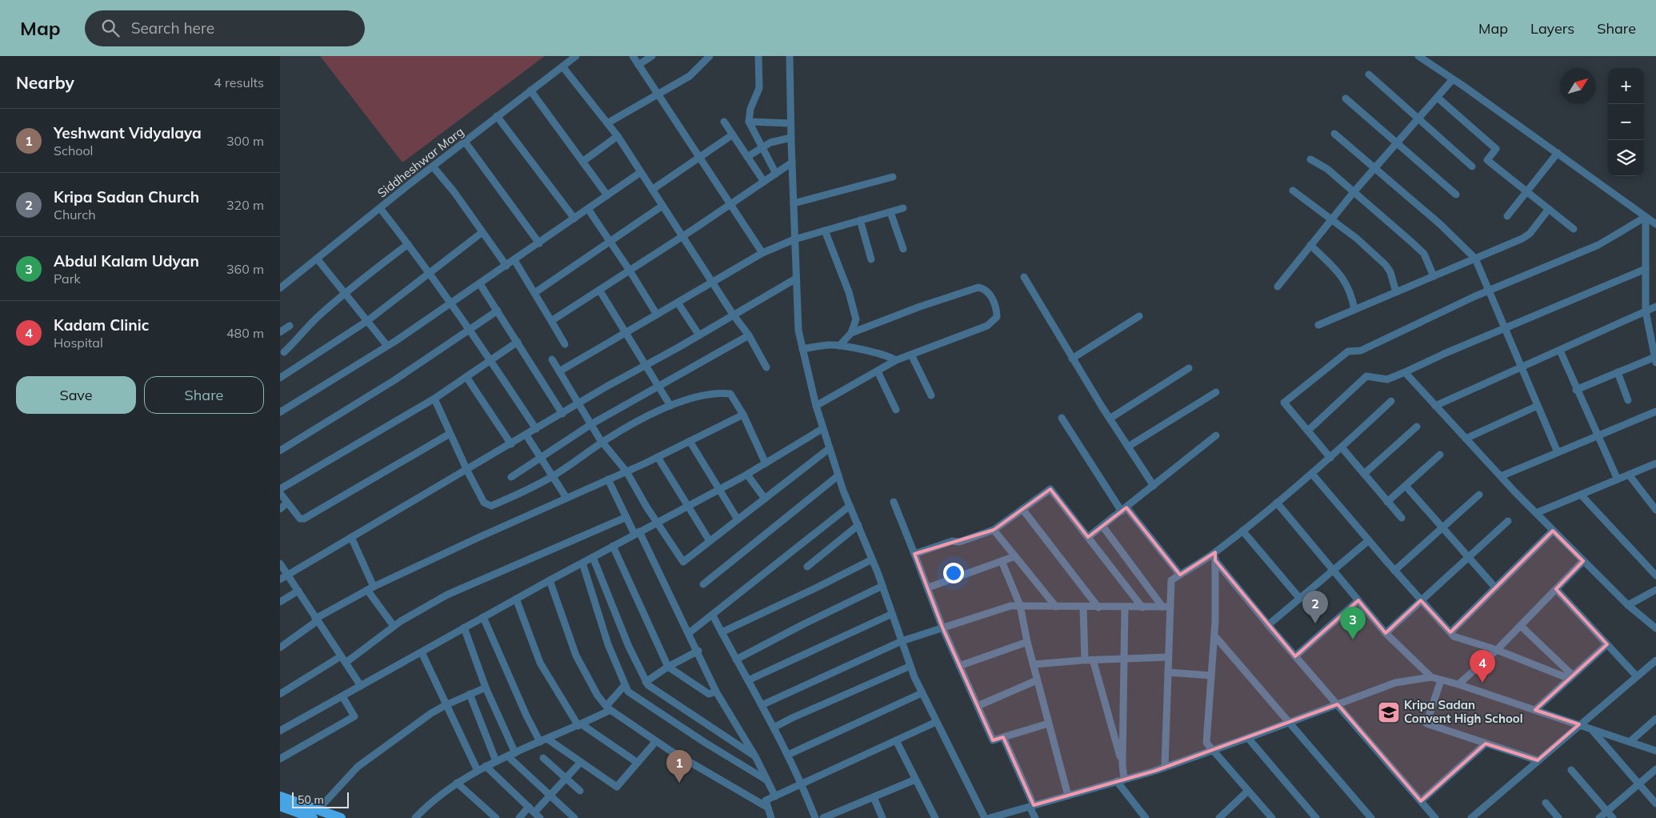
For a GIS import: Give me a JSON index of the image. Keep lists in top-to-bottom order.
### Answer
{
  "streets": {
    "street": ["Siddheshwar Marg"]
  },
  "places": {
    "school or university": ["Kripa Sadan Convent High School"]
  },
  "scale_bar": "50 m",
  "north": "top right",
  "page": {
    "header": "Map",
    "search": "Search here",
    "nav": ["Map", "Layers", "Share"],
    "heading": ["Nearby", "4 results"],
    "map_buttons": ["+", "−"],
    "list": [
      {
        "mark": "1",
        "name": "Yeshwant Vidyalaya",
        "note": "School",
        "value": "300 m"
      },
      {
        "mark": "2",
        "name": "Kripa Sadan Church",
        "note": "Church",
        "value": "320 m"
      },
      {
        "mark": "3",
        "name": "Abdul Kalam Udyan",
        "note": "Park",
        "value": "360 m"
      },
      {
        "mark": "4",
        "name": "Kadam Clinic",
        "note": "Hospital",
        "value": "480 m"
      }
    ],
    "buttons": ["Save", "Share"],
    "pins": [
      "2",
      "3",
      "4",
      "1"
    ],
    "scale": "50 m"
  }
}
